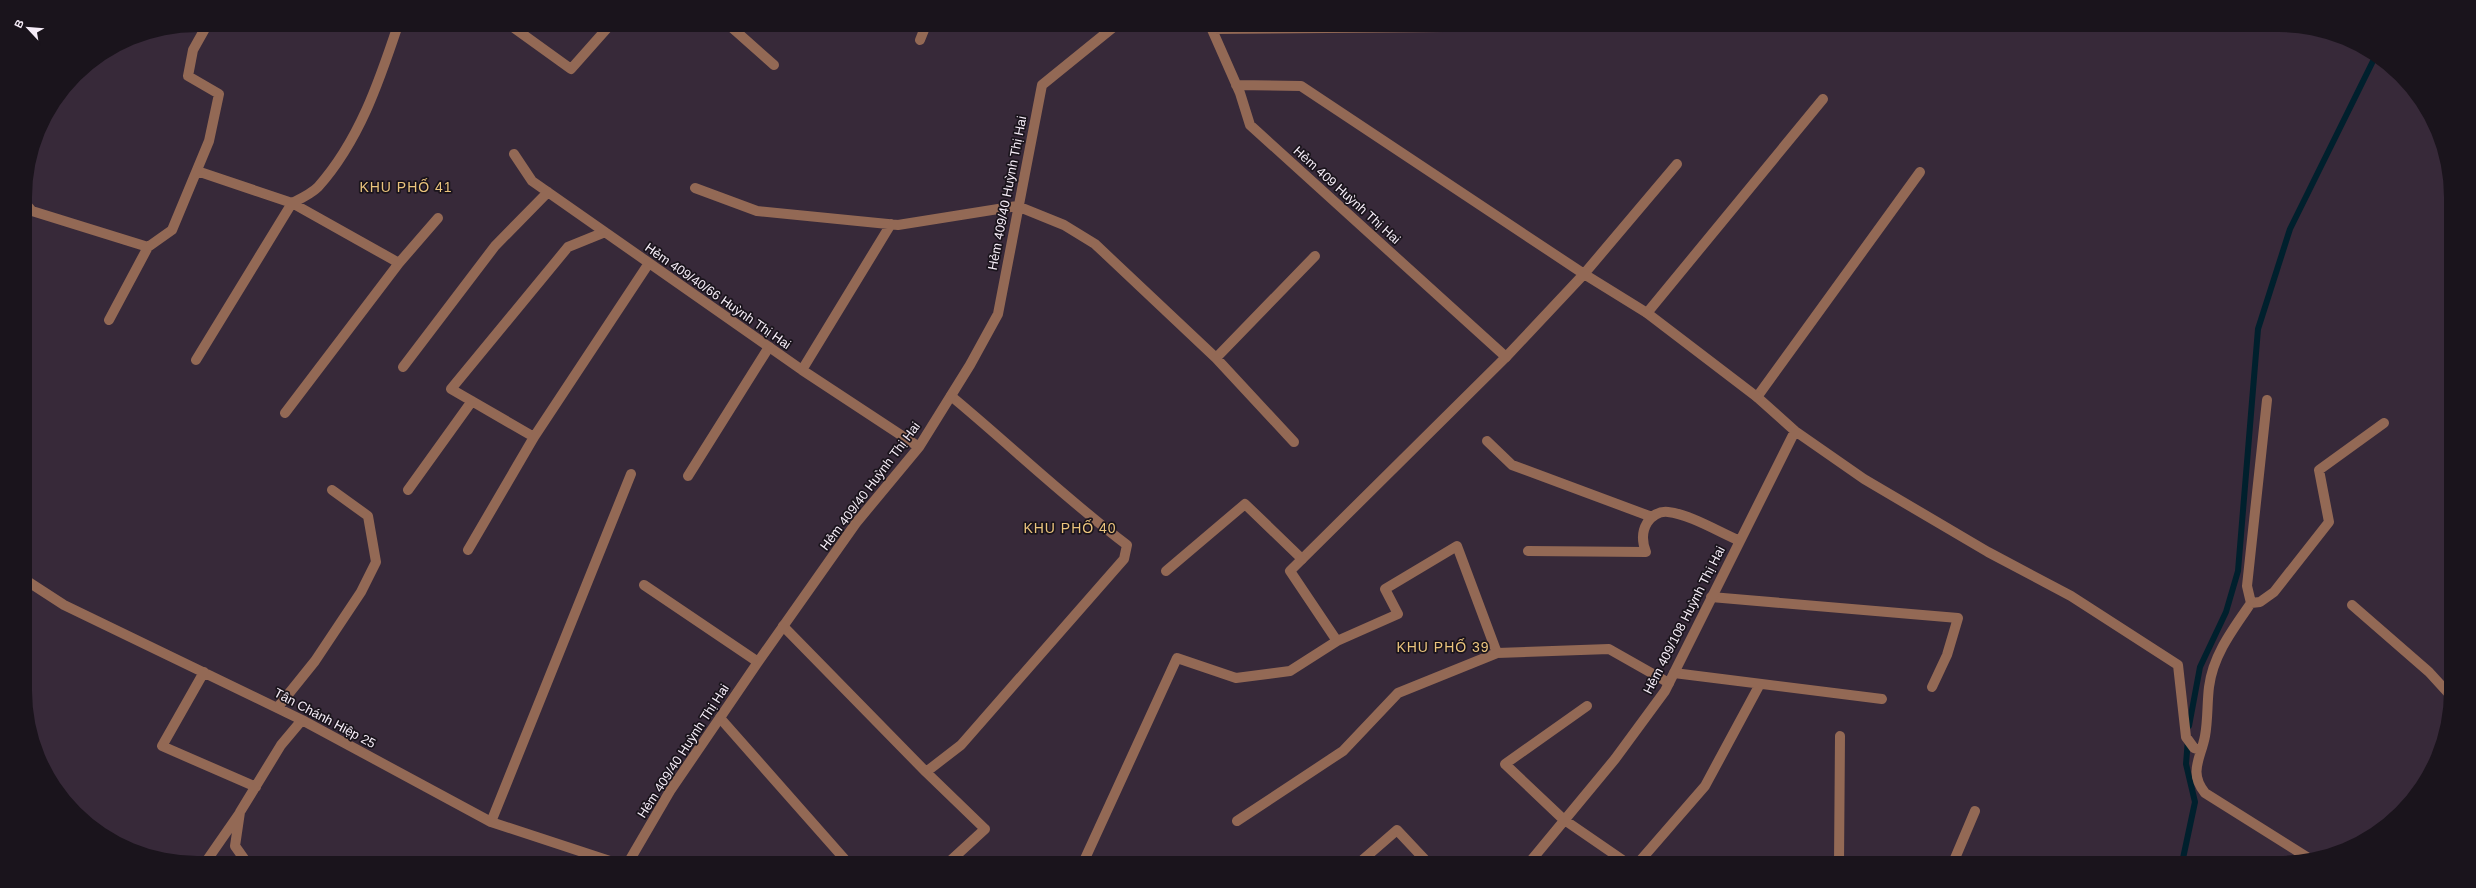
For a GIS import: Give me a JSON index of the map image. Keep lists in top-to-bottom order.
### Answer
{
  "streets": {
    "street": [
      "Hẻm 409/40 Huỳnh Thị Hai",
      "Hẻm 409 Huỳnh Thị Hai",
      "Hẻm 409/40/66 Huỳnh Thị Hai",
      "Hẻm 409/108 Huỳnh Thị Hai",
      "Tân Chánh Hiệp 25"
    ]
  },
  "crossings": [
    ["Hẻm 409/40 Huỳnh Thị Hai", "Hẻm 409/40/66 Huỳnh Thị Hai"]
  ],
  "districts": ["KHU PHỐ 41", "KHU PHỐ 40", "KHU PHỐ 39"],
  "north": "top left"
}
